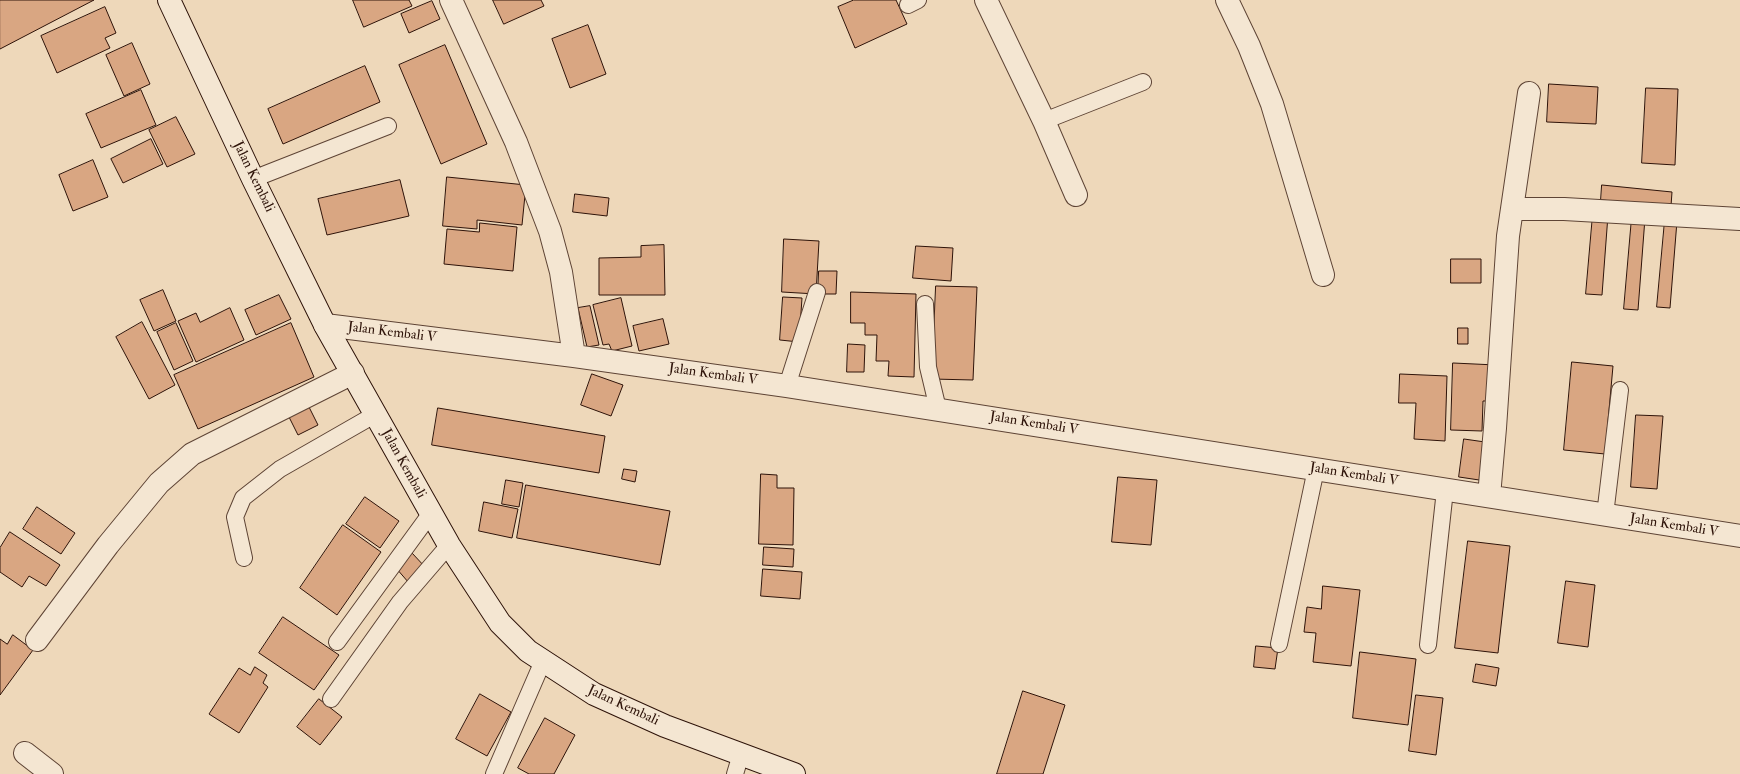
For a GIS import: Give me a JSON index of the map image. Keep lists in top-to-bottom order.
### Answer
{
  "streets": {
    "street": ["Jalan Kembali", "Jalan Kembali V"]
  },
  "crossings": [
    ["Jalan Kembali", "Jalan Kembali V"]
  ]
}
